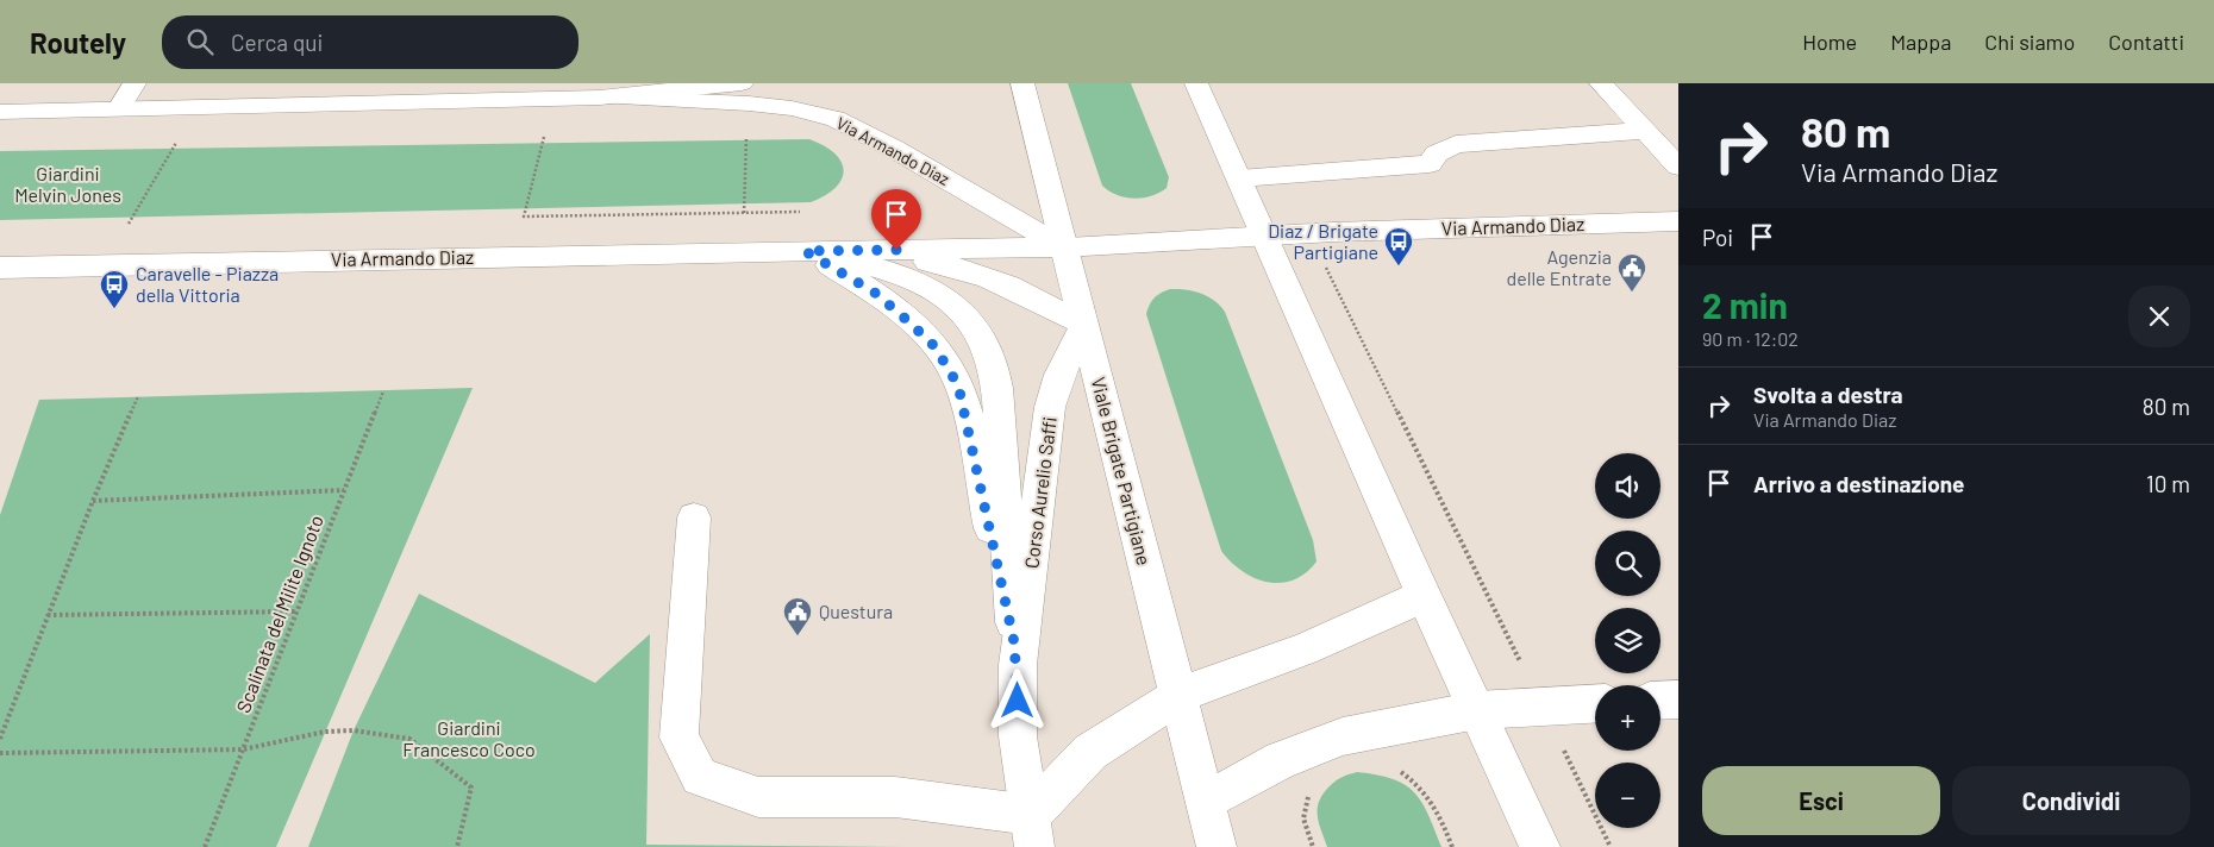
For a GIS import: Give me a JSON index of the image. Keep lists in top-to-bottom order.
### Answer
{
  "streets": {
    "street": ["Via Armando Diaz", "Viale Brigate Partigiane", "Corso Aurelio Saffi"],
    "path": ["Scalinata del Milite Ignoto"]
  },
  "crossings": [
    ["Via Armando Diaz", "Viale Brigate Partigiane"],
    ["Via Armando Diaz", "Corso Aurelio Saffi"],
    ["Viale Brigate Partigiane", "Corso Aurelio Saffi"]
  ],
  "parks": ["Giardini Melvin Jones", "Giardini Francesco Coco"],
  "places": {
    "bus stop": ["Diaz / Brigate Partigiane", "Caravelle - Piazza della Vittoria"],
    "public building": ["Agenzia delle Entrate", "Questura"]
  },
  "page": {
    "header": "Routely",
    "search": "Cerca qui",
    "nav": [
      "Home",
      "Mappa",
      "Chi siamo",
      "Contatti"
    ],
    "turn": ["80 m", "Via Armando Diaz"],
    "then": "Poi",
    "heading": ["2 min", "90 m · 12:02"],
    "list": [
      {
        "name": "Svolta a destra",
        "note": "Via Armando Diaz",
        "value": "80 m"
      },
      {
        "name": "Arrivo a destinazione",
        "value": "10 m"
      }
    ],
    "map_buttons": ["+", "−"],
    "buttons": ["Esci", "Condividi"]
  }
}
